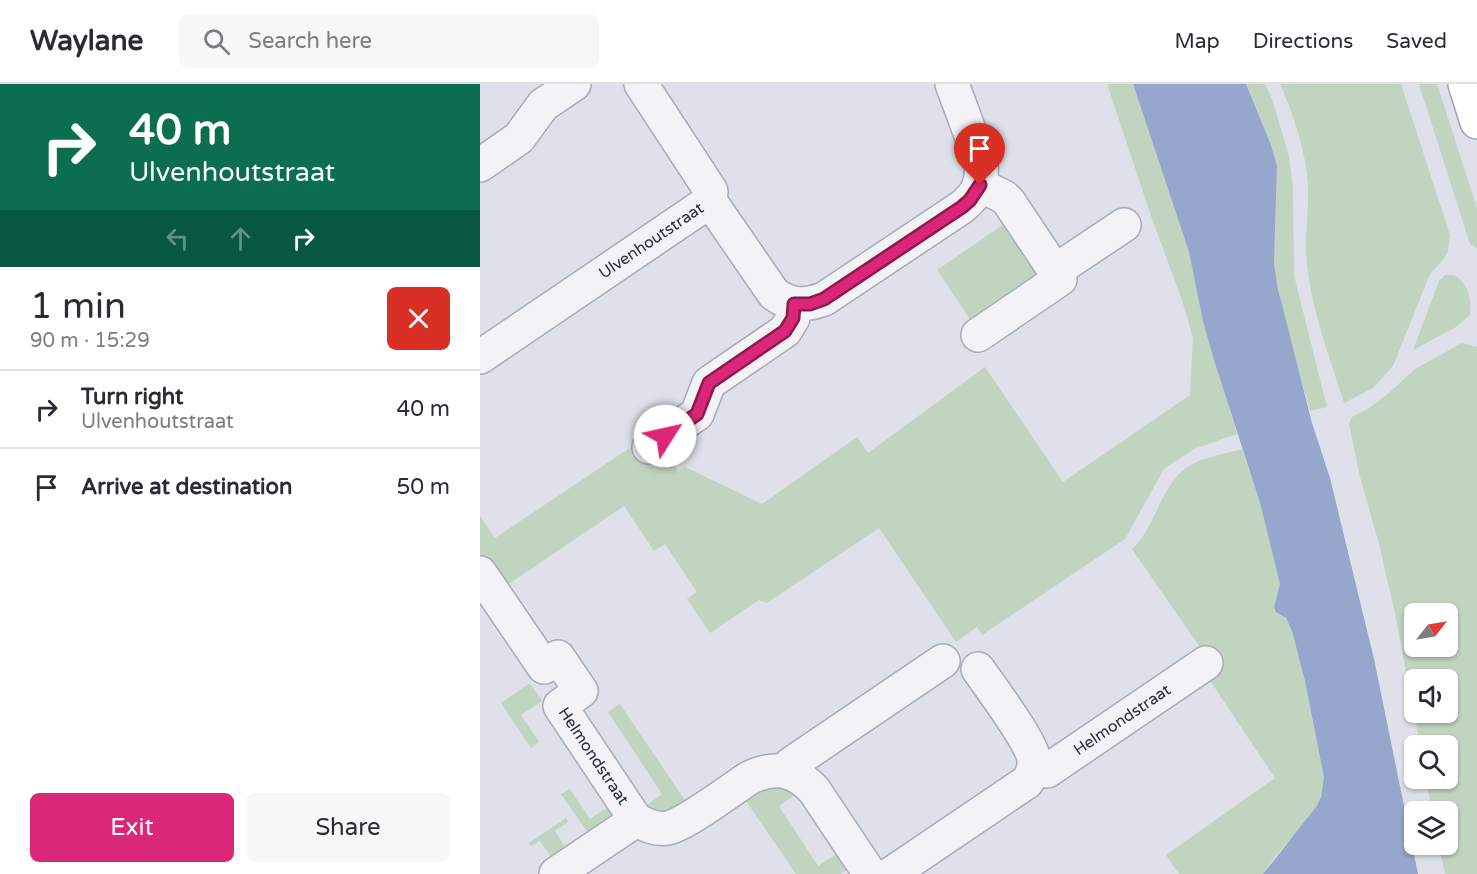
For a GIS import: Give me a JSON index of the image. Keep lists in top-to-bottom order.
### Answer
{
  "streets": {
    "street": ["Ulvenhoutstraat", "Helmondstraat"]
  },
  "north": "top right",
  "page": {
    "header": "Waylane",
    "search": "Search here",
    "nav": ["Map", "Directions", "Saved"],
    "turn": ["40 m", "Ulvenhoutstraat"],
    "heading": ["1 min", "90 m · 15:29"],
    "list": [
      {
        "name": "Turn right",
        "note": "Ulvenhoutstraat",
        "value": "40 m"
      },
      {
        "name": "Arrive at destination",
        "value": "50 m"
      }
    ],
    "buttons": ["Exit", "Share"]
  }
}
